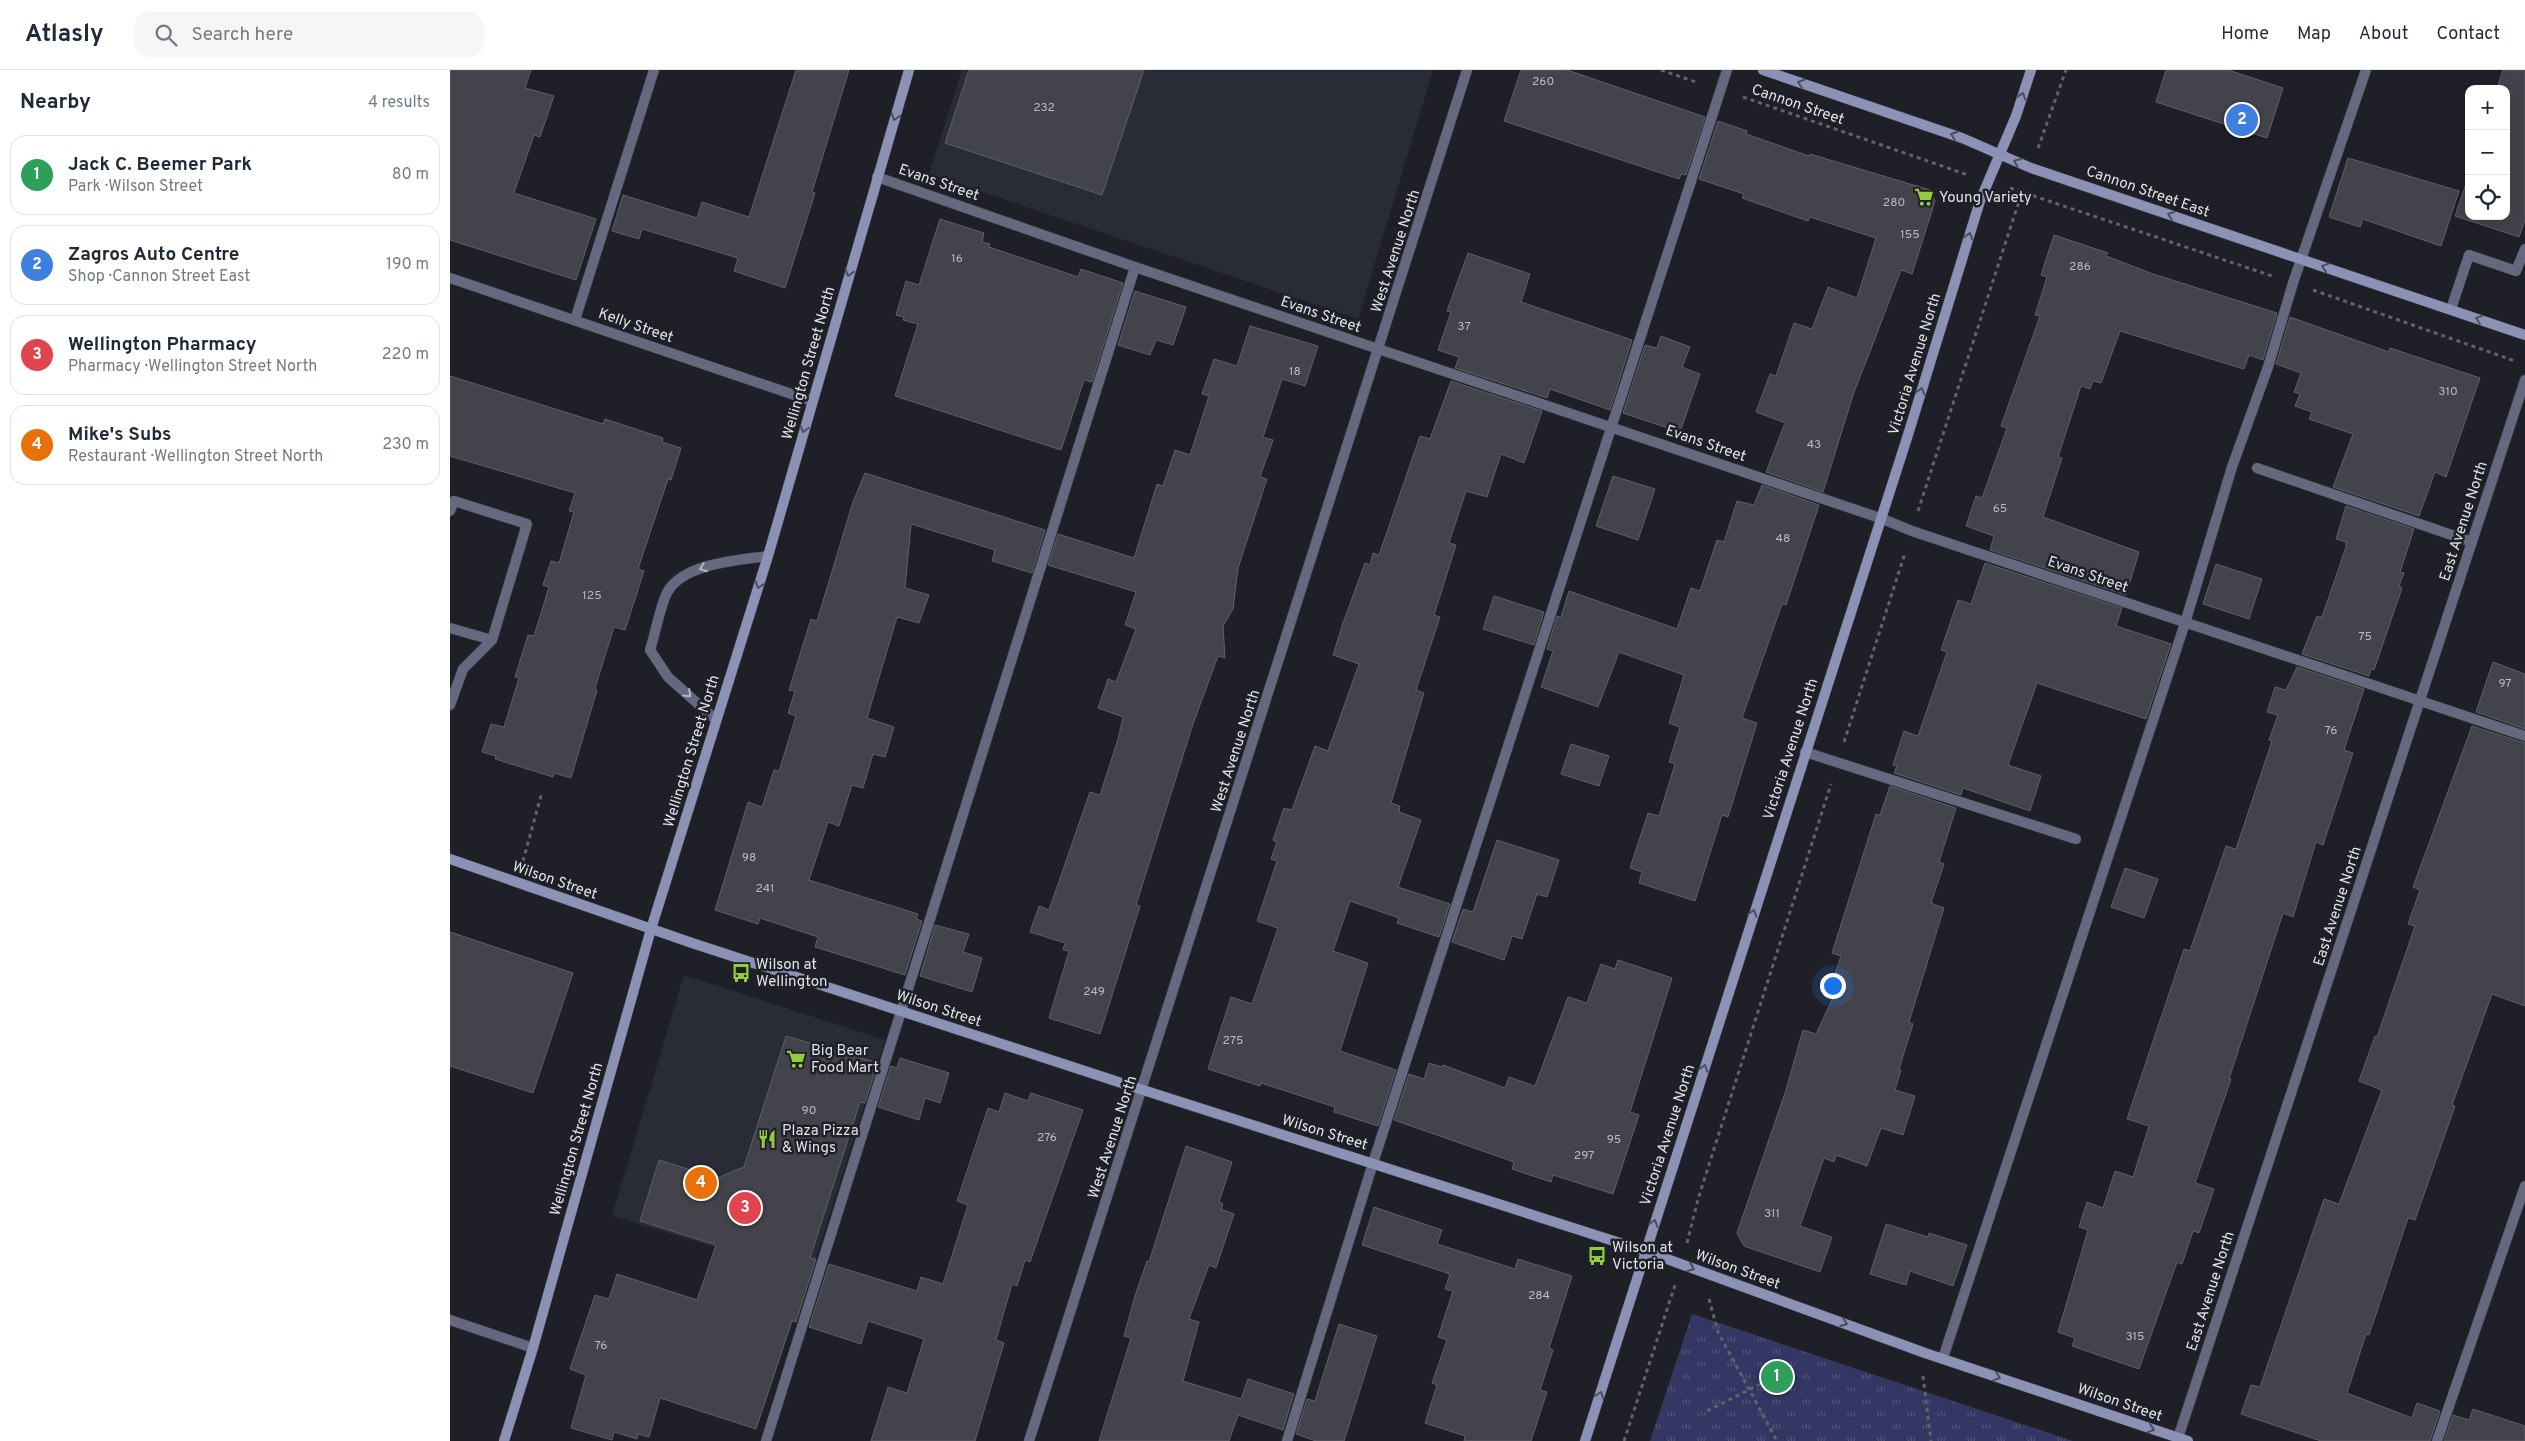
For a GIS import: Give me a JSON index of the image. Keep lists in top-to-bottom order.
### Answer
{
  "streets": {
    "main road": [
      "Cannon Street East",
      "Wellington Street North",
      "Victoria Avenue North",
      "Wilson Street"
    ],
    "street": [
      "Evans Street",
      "West Avenue North",
      "Kelly Street",
      "East Avenue North"
    ],
    "path": ["Cannon Street"]
  },
  "crossings": [
    ["Evans Street", "West Avenue North"],
    ["Evans Street", "Wellington Street North"],
    ["Evans Street", "Victoria Avenue North"],
    ["Evans Street", "East Avenue North"],
    ["Cannon Street East", "Victoria Avenue North"],
    ["West Avenue North", "Wilson Street"],
    ["Kelly Street", "Wellington Street North"],
    ["Wellington Street North", "Wilson Street"],
    ["Victoria Avenue North", "Wilson Street"],
    ["East Avenue North", "Wilson Street"]
  ],
  "one_way": ["Cannon Street East", "Wellington Street North", "Victoria Avenue North"],
  "places": {
    "supermarket": ["Young Variety", "Big Bear Food Mart"],
    "bus stop": ["Wilson at Wellington", "Wilson at Victoria"],
    "restaurant": ["Plaza Pizza & Wings"]
  },
  "house_numbers": [
    "260",
    "232",
    "280",
    "155",
    "16",
    "286",
    "37",
    "18",
    "310",
    "43",
    "65",
    "48",
    "125",
    "75",
    "97",
    "76",
    "98",
    "241",
    "249",
    "275",
    "90",
    "276",
    "95",
    "297",
    "311",
    "284",
    "315",
    "76"
  ],
  "page": {
    "header": "Atlasly",
    "search": "Search here",
    "nav": [
      "Home",
      "Map",
      "About",
      "Contact"
    ],
    "heading": ["Nearby", "4 results"],
    "map_buttons": ["+", "−"],
    "pins": [
      "2",
      "4",
      "3",
      "1"
    ],
    "list": [
      {
        "mark": "1",
        "name": "Jack C. Beemer Park",
        "note": "Park · Wilson Street",
        "value": "80 m"
      },
      {
        "mark": "2",
        "name": "Zagros Auto Centre",
        "note": "Shop · Cannon Street East",
        "value": "190 m"
      },
      {
        "mark": "3",
        "name": "Wellington Pharmacy",
        "note": "Pharmacy · Wellington Street North",
        "value": "220 m"
      },
      {
        "mark": "4",
        "name": "Mike's Subs",
        "note": "Restaurant · Wellington Street North",
        "value": "230 m"
      }
    ]
  }
}
